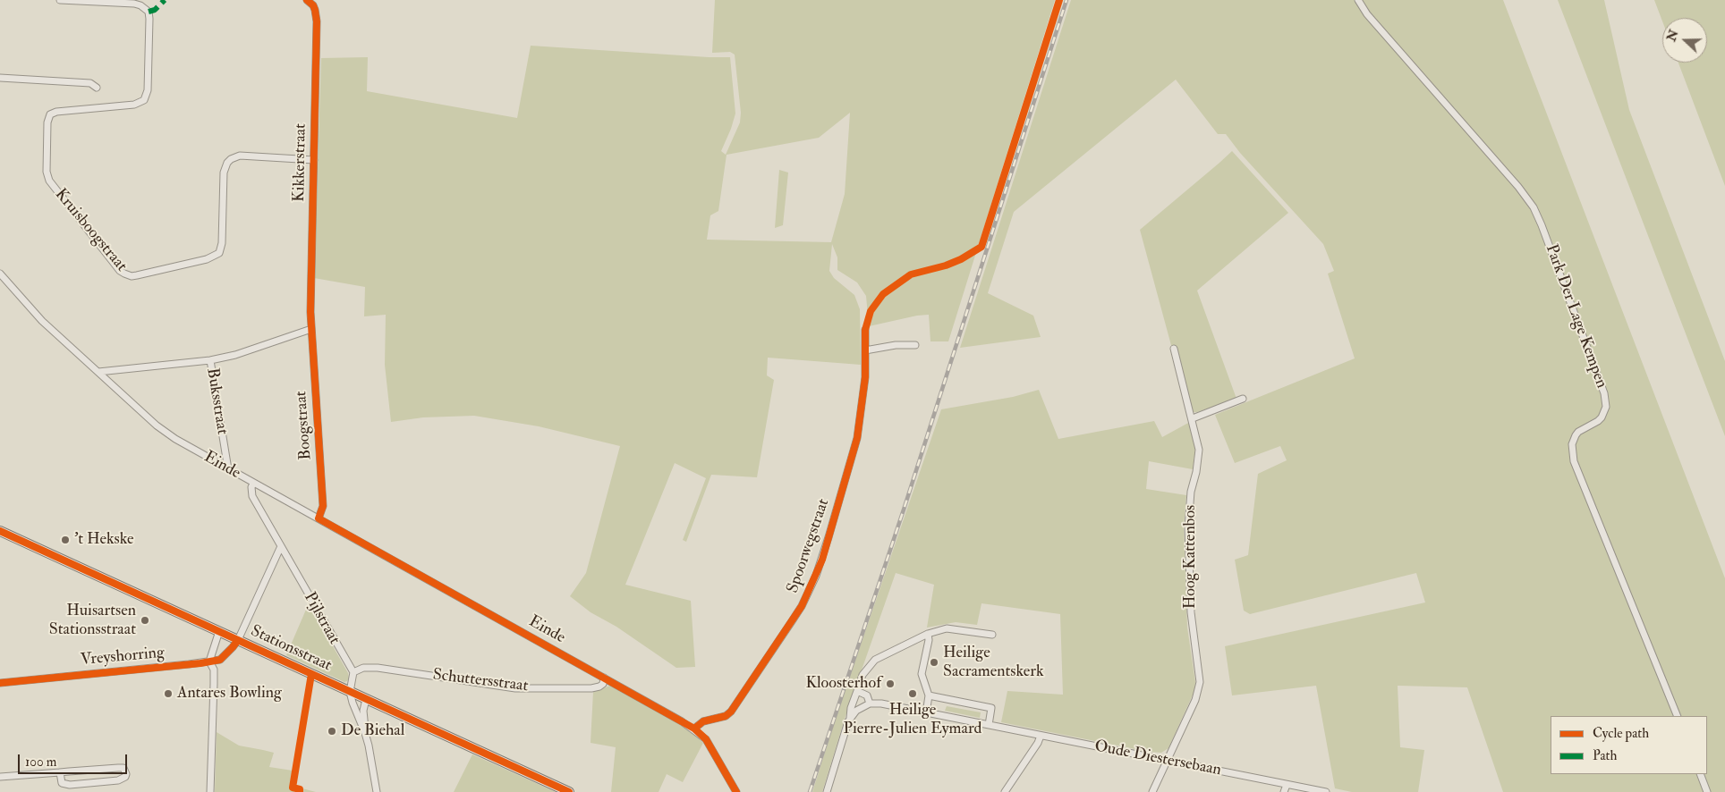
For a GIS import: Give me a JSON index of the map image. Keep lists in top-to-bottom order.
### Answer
{
  "streets": {
    "main road": ["Stationsstraat"],
    "street": [
      "Kikkerstraat",
      "Kruisboogstraat",
      "Park Der Lage Kempen",
      "Buksstraat",
      "Boogstraat",
      "Einde",
      "Spoorwegstraat",
      "Hoog Kattenbos",
      "Pijlstraat",
      "Vreyshorring",
      "Schuttersstraat",
      "Oude Diestersebaan"
    ]
  },
  "crossings": [
    ["Kikkerstraat", "Kruisboogstraat"],
    ["Kikkerstraat", "Boogstraat"],
    ["Buksstraat", "Einde"],
    ["Boogstraat", "Einde"],
    ["Einde", "Spoorwegstraat"],
    ["Einde", "Pijlstraat"],
    ["Einde", "Schuttersstraat"],
    ["Hoog Kattenbos", "Oude Diestersebaan"],
    ["Pijlstraat", "Schuttersstraat"],
    ["Stationsstraat", "Vreyshorring"]
  ],
  "places": [
    "'t Hekske",
    "Huisartsen Stationsstraat",
    "Heilige Sacramentskerk",
    "Kloosterhof",
    "Antares Bowling",
    "Heilige Pierre-Julien Eymard",
    "De Biehal"
  ],
  "legend": ["Cycle path", "Path"],
  "scale_bar": "100 m",
  "north": "left"
}
